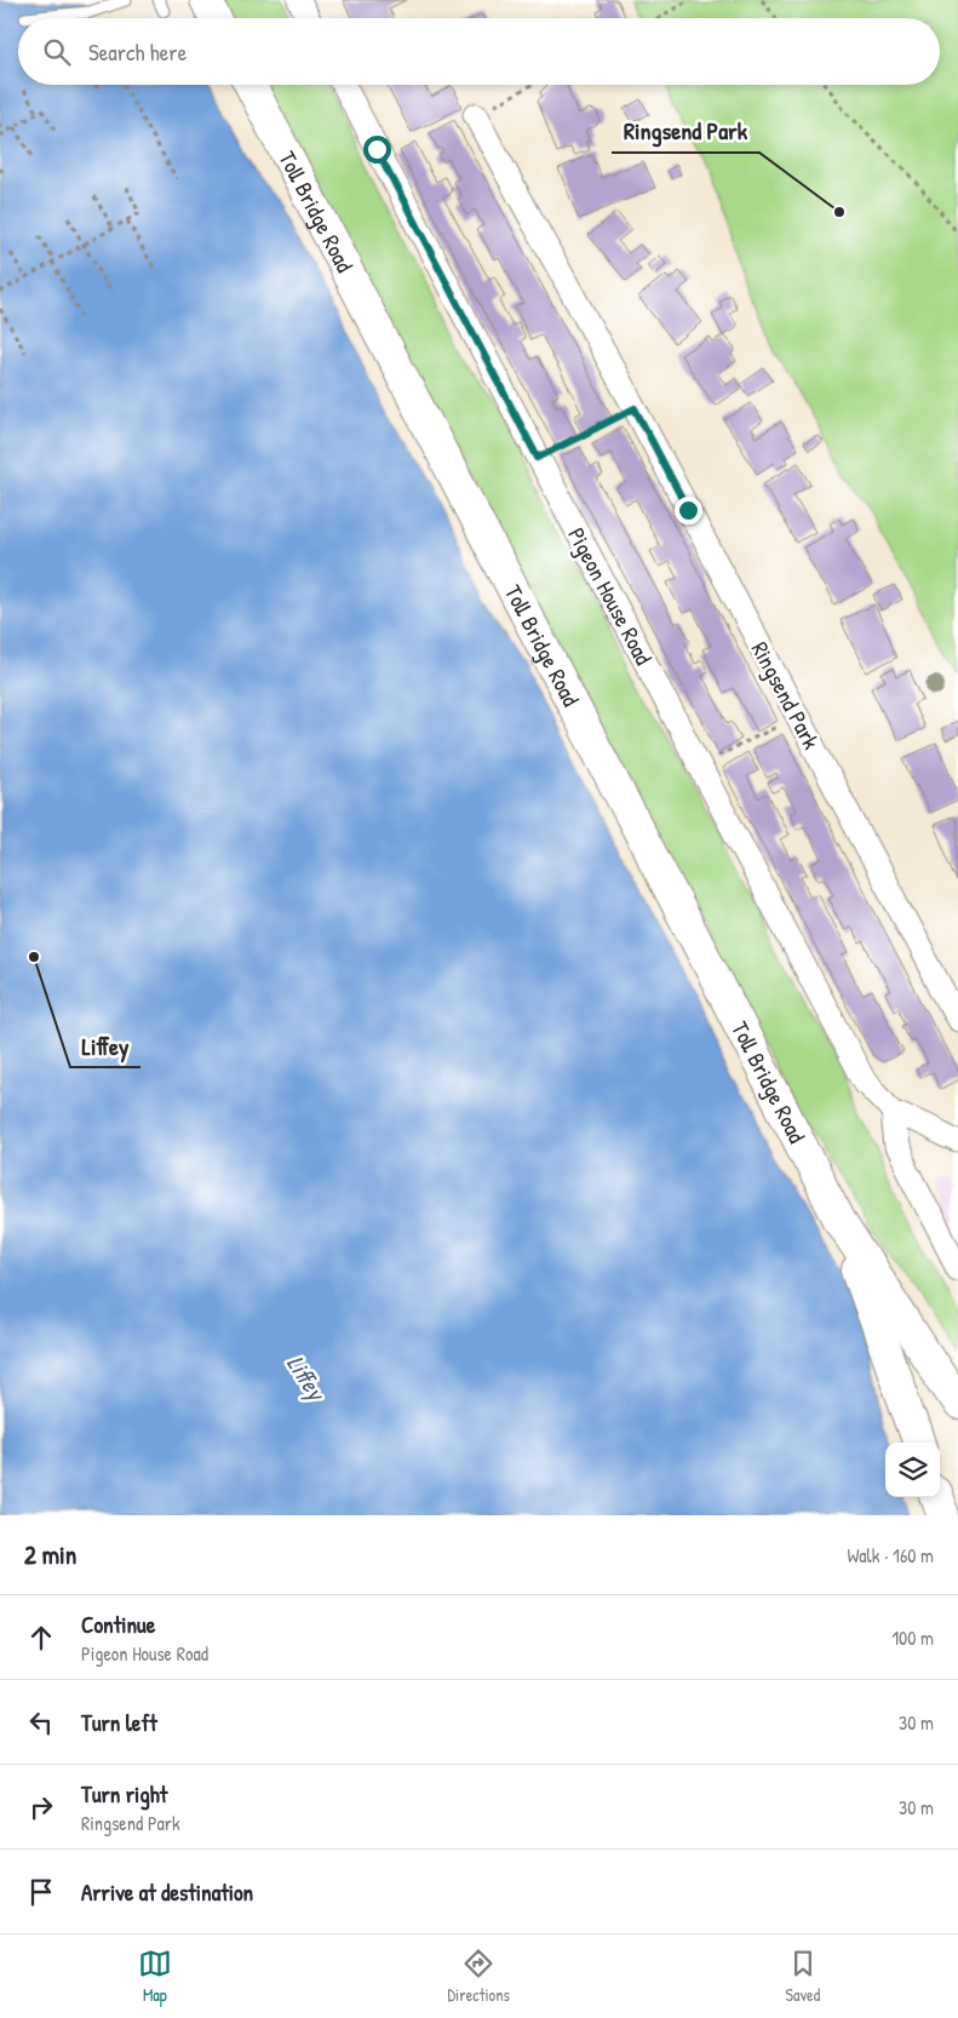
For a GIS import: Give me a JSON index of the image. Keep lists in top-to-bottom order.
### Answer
{
  "streets": {
    "main road": ["Toll Bridge Road"],
    "street": ["Pigeon House Road", "Ringsend Park"]
  },
  "water": ["Liffey"],
  "places": ["Ringsend Park", "Liffey"],
  "page": {
    "search": "Search here",
    "heading": ["2 min", "Walk · 160 m"],
    "list": [
      ["Continue", "Pigeon House Road", "100 m"],
      ["Turn left", "30 m"],
      ["Turn right", "Ringsend Park", "30 m"],
      "Arrive at destination"
    ],
    "nav": ["Map", "Directions", "Saved"]
  }
}
